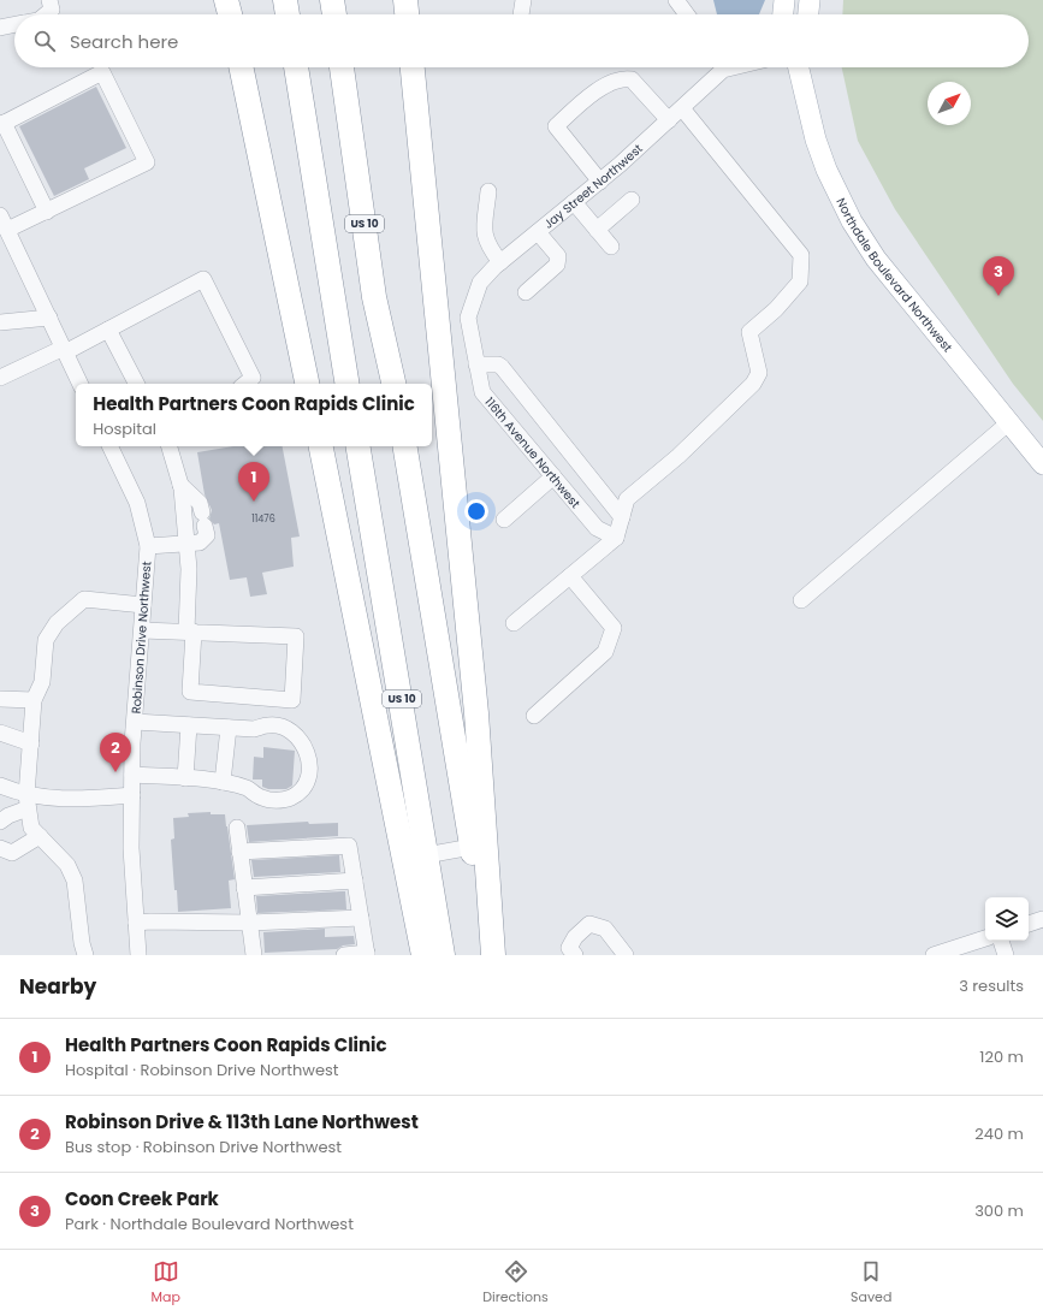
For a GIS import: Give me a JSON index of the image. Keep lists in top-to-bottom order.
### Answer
{
  "streets": {
    "highway": ["US 10"],
    "main road": ["Northdale Boulevard Northwest"],
    "street": ["Jay Street Northwest", "116th Avenue Northwest", "Robinson Drive Northwest"]
  },
  "crossings": [
    ["Jay Street Northwest", "116th Avenue Northwest"]
  ],
  "house_numbers": ["11476"],
  "north": "top right",
  "page": {
    "search": "Search here",
    "pins": ["3", "1", "2"],
    "popup": ["Health Partners Coon Rapids Clinic", "Hospital"],
    "heading": ["Nearby", "3 results"],
    "list": [
      {
        "mark": "1",
        "name": "Health Partners Coon Rapids Clinic",
        "note": "Hospital · Robinson Drive Northwest",
        "value": "120 m"
      },
      {
        "mark": "2",
        "name": "Robinson Drive & 113th Lane Northwest",
        "note": "Bus stop · Robinson Drive Northwest",
        "value": "240 m"
      },
      {
        "mark": "3",
        "name": "Coon Creek Park",
        "note": "Park · Northdale Boulevard Northwest",
        "value": "300 m"
      }
    ],
    "nav": ["Map", "Directions", "Saved"]
  }
}
